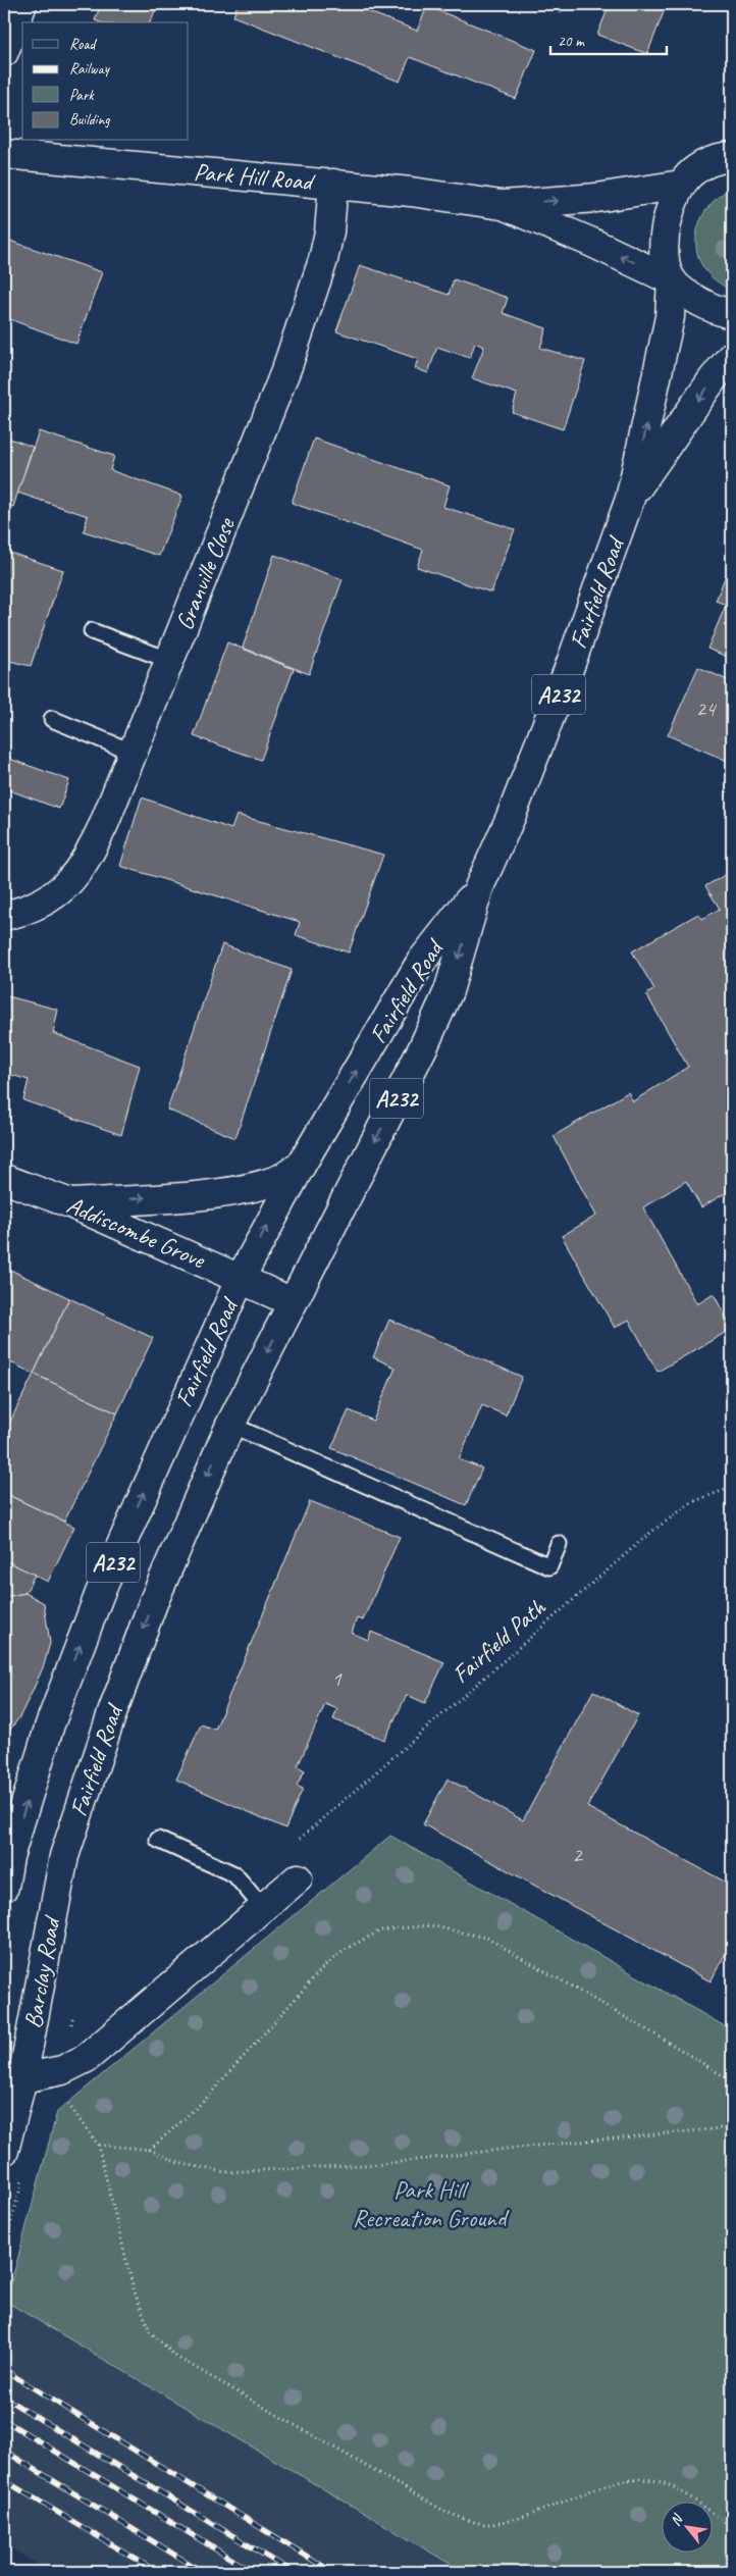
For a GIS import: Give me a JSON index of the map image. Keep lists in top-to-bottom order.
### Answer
{
  "streets": {
    "main road": [
      "Park Hill Road",
      "Granville Close",
      "Fairfield Road",
      "A232",
      "Addiscombe Grove",
      "Barclay Road"
    ],
    "path": ["Fairfield Path"]
  },
  "crossings": [
    ["Park Hill Road", "Granville Close"],
    ["Park Hill Road", "Fairfield Road"],
    ["Fairfield Road", "A232"],
    ["Fairfield Road", "Addiscombe Grove"],
    ["Fairfield Road", "Barclay Road"]
  ],
  "parks": ["Park Hill Recreation Ground"],
  "house_numbers": ["24", "1", "2"],
  "legend": [
    "Road",
    "Railway",
    "Park",
    "Building"
  ],
  "scale_bar": "20 m",
  "north": "top left"
}
